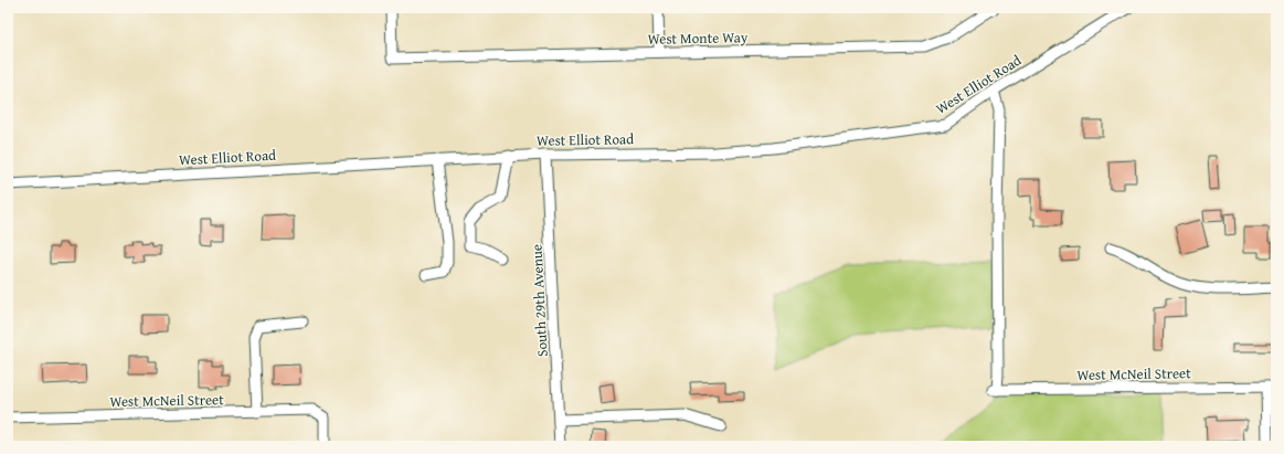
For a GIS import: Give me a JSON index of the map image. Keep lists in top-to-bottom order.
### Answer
{
  "streets": {
    "street": [
      "West Monte Way",
      "West Elliot Road",
      "South 29th Avenue",
      "West McNeil Street"
    ]
  },
  "crossings": [
    ["West Elliot Road", "South 29th Avenue"],
    ["West Elliot Road", "West McNeil Street"]
  ]
}
